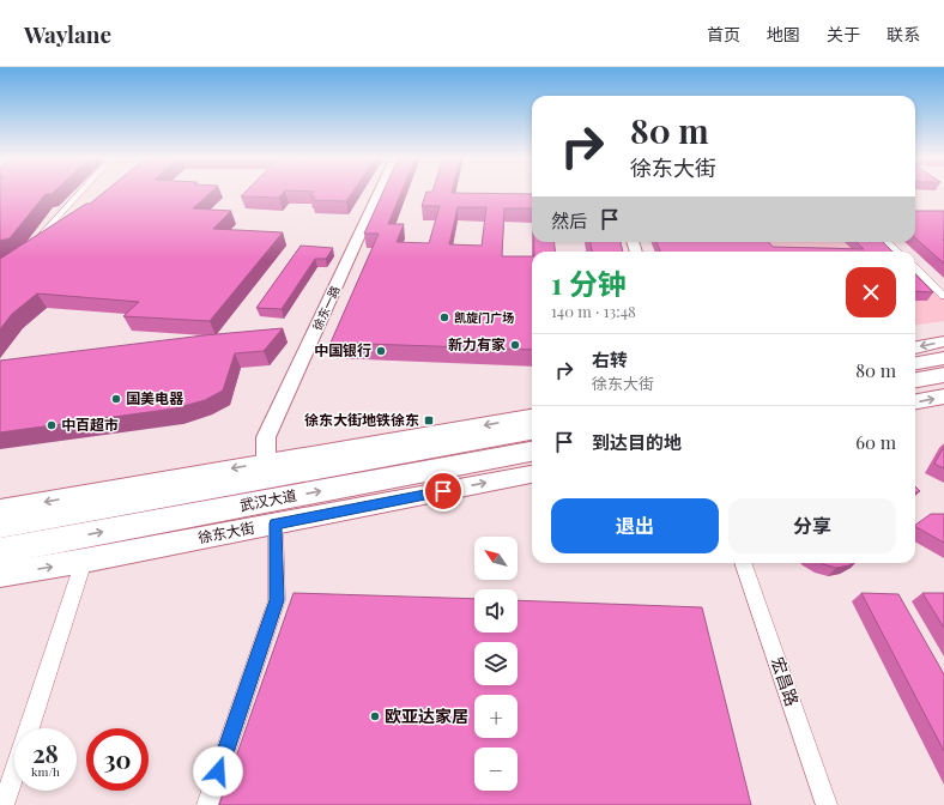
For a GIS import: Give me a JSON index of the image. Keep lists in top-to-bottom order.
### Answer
{
  "streets": {
    "highway": ["武汉大道"],
    "main road": ["徐东大街"],
    "street": ["徐东一路", "宏昌路"]
  },
  "places": {
    "other": [
      "凯旋门广场",
      "新力有家",
      "中国银行",
      "国美电器",
      "中百超市",
      "欧亚达家居"
    ],
    "transit": ["徐东大街地铁徐东"]
  },
  "north": "top left",
  "page": {
    "header": "Waylane",
    "nav": [
      "首页",
      "地图",
      "关于",
      "联系"
    ],
    "turn": ["80 m", "徐东大街"],
    "then": "然后",
    "heading": ["1 分钟", "140 m · 13:48"],
    "list": [
      {
        "name": "右转",
        "note": "徐东大街",
        "value": "80 m"
      },
      {
        "name": "到达目的地",
        "value": "60 m"
      }
    ],
    "buttons": ["退出", "分享"],
    "map_buttons": ["+", "−"],
    "speed": "28 km/h",
    "limit": "30"
  }
}
